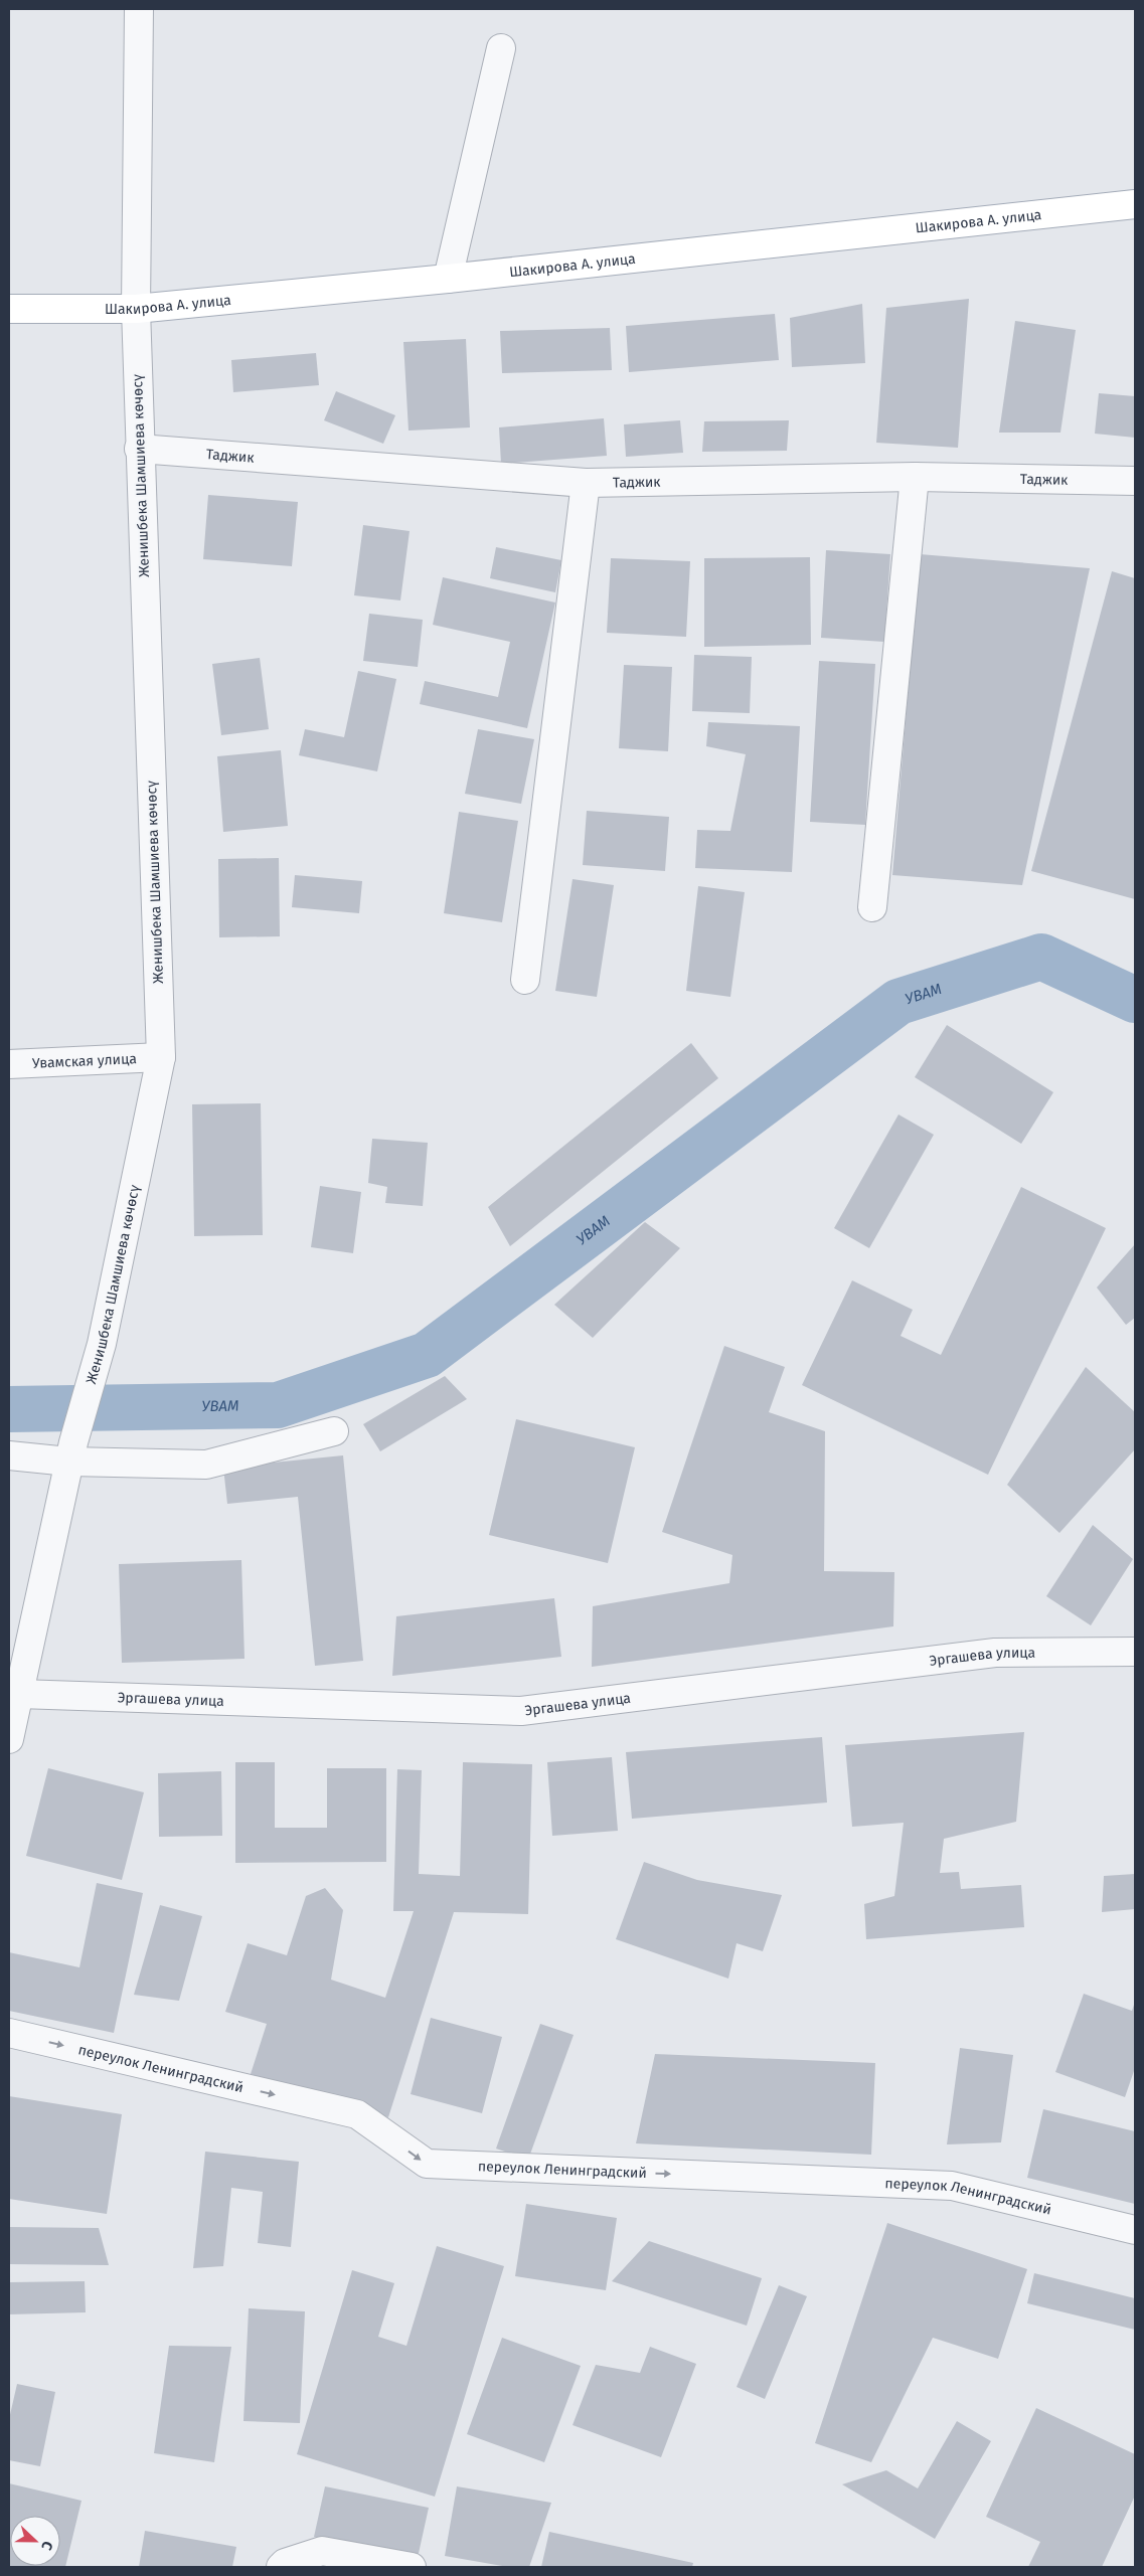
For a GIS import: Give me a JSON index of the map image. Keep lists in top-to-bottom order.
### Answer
{
  "streets": {
    "main road": ["Шакирова А. улица"],
    "street": [
      "Таджик",
      "Женишбека Шамшиева көчөсү",
      "Увамская улица",
      "Эргашева улица",
      "переулок Ленинградский"
    ]
  },
  "crossings": [
    ["Шакирова А. улица", "Женишбека Шамшиева көчөсү"],
    ["Таджик", "Женишбека Шамшиева көчөсү"],
    ["Женишбека Шамшиева көчөсү", "Увамская улица"],
    ["Женишбека Шамшиева көчөсү", "Эргашева улица"]
  ],
  "one_way": ["переулок Ленинградский"],
  "water": ["УВАМ"],
  "north": "right"
}
